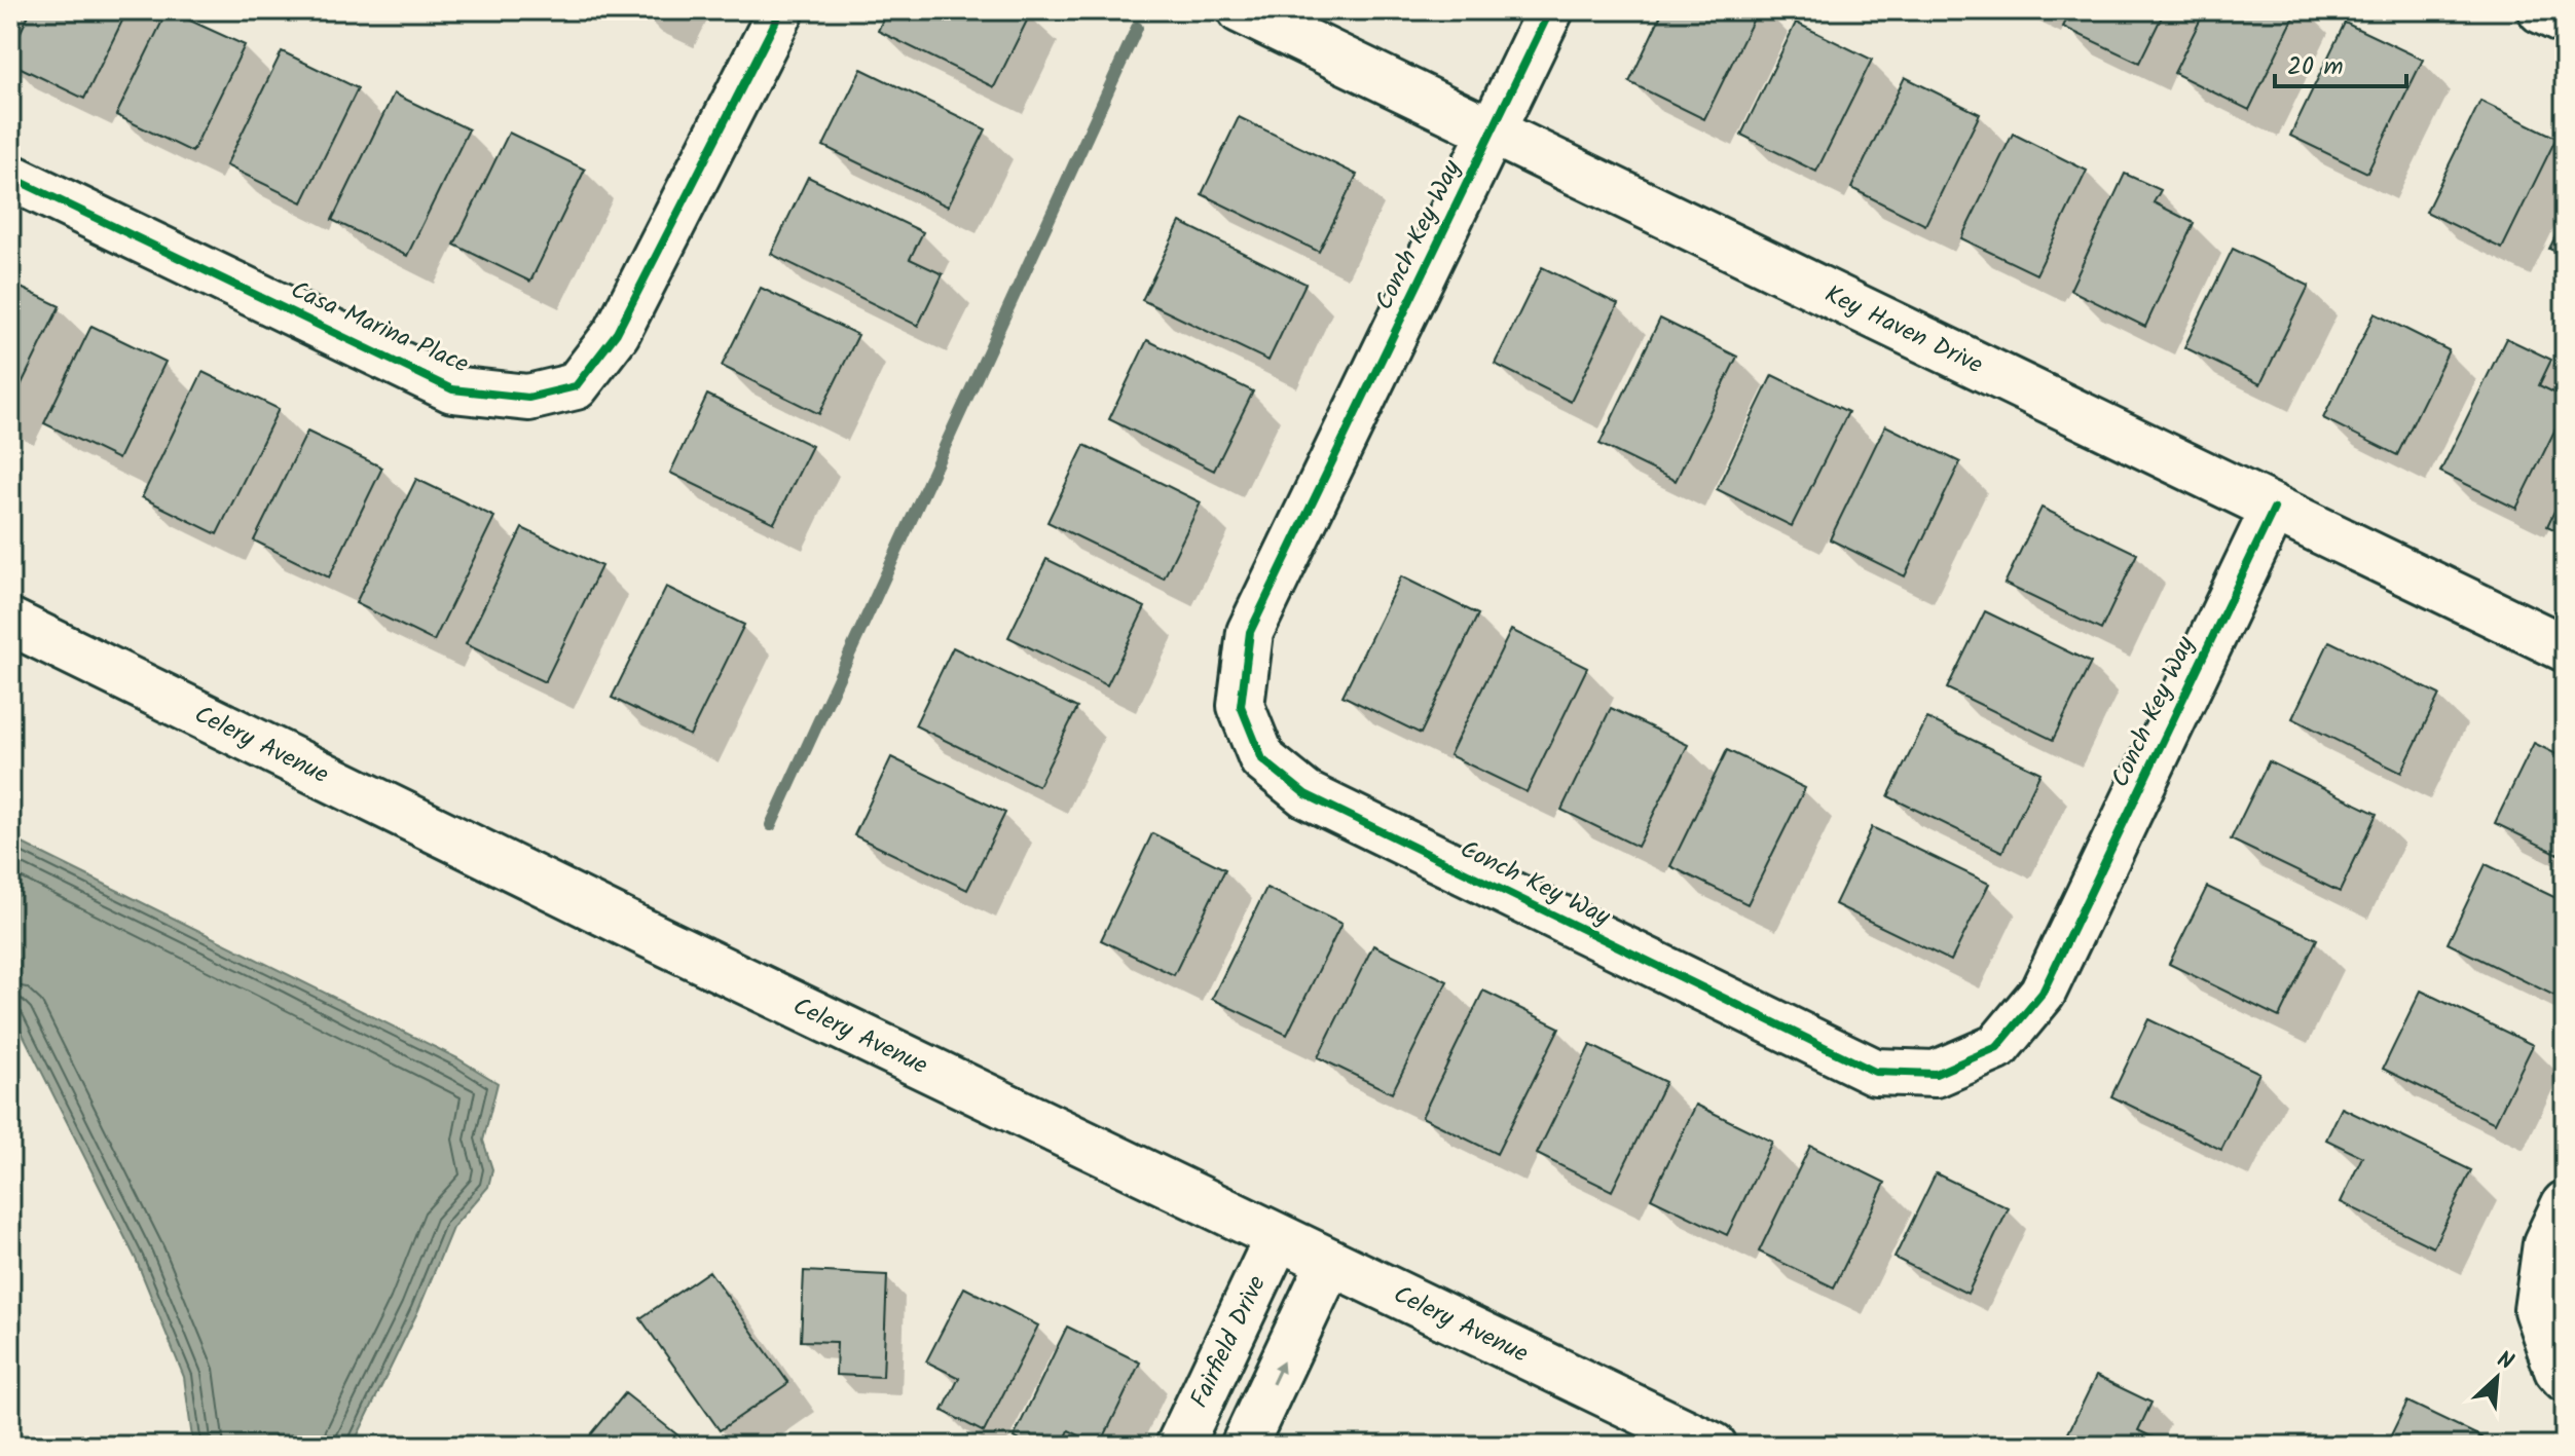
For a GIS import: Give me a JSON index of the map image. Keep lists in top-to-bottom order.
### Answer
{
  "streets": {
    "street": [
      "Conch Key Way",
      "Casa Marina Place",
      "Key Haven Drive",
      "Celery Avenue",
      "Fairfield Drive"
    ]
  },
  "crossings": [
    ["Conch Key Way", "Key Haven Drive"],
    ["Celery Avenue", "Fairfield Drive"]
  ],
  "scale_bar": "20 m",
  "north": "top right"
}
